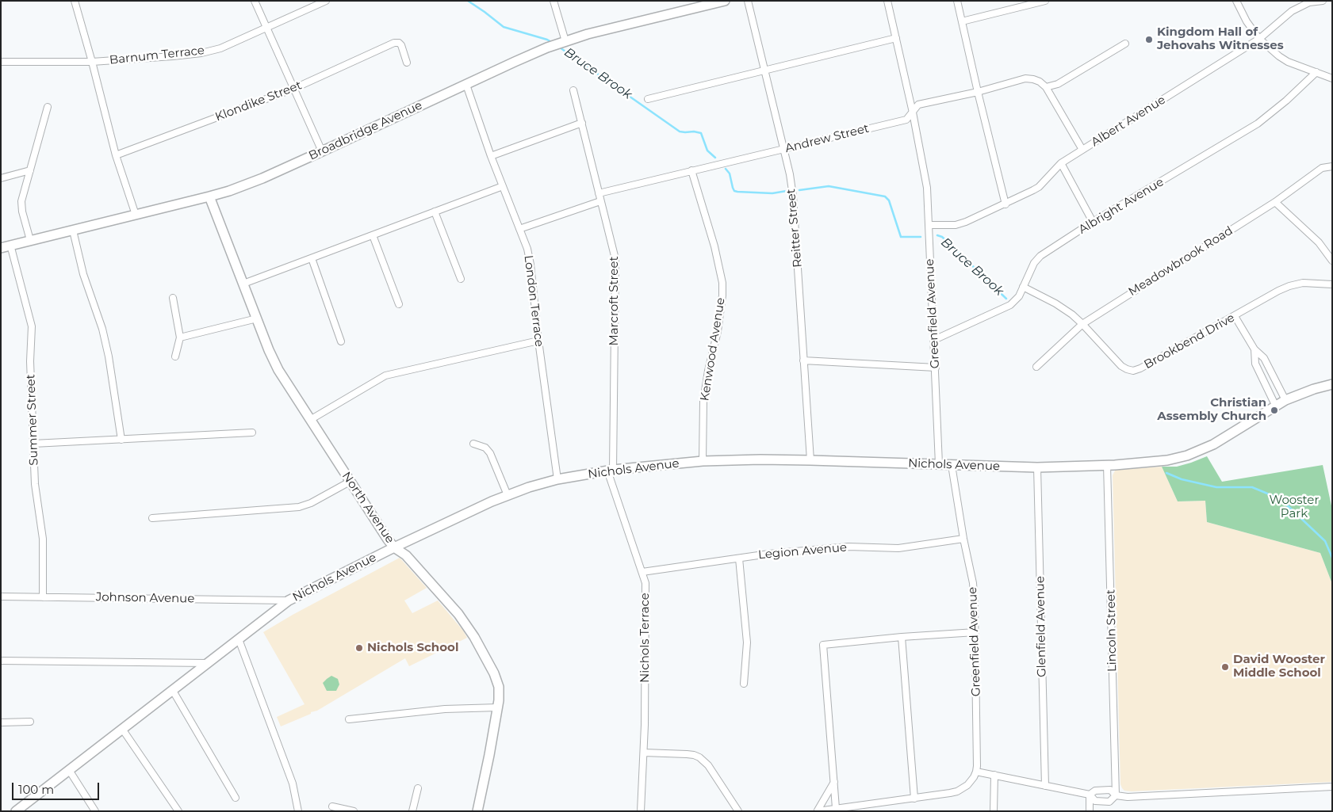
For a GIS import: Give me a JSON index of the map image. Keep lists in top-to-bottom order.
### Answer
{
  "streets": {
    "main road": ["Broadbridge Avenue", "Nichols Avenue", "North Avenue"],
    "street": [
      "Barnum Terrace",
      "Klondike Street",
      "Albert Avenue",
      "Andrew Street",
      "Albright Avenue",
      "Reitter Street",
      "Meadowbrook Road",
      "London Terrace",
      "Marcroft Street",
      "Greenfield Avenue",
      "Brookbend Drive",
      "Kenwood Avenue",
      "Summer Street",
      "Legion Avenue",
      "Johnson Avenue",
      "Glenfield Avenue",
      "Lincoln Street",
      "Nichols Terrace"
    ]
  },
  "crossings": [
    ["Albert Avenue", "Greenfield Avenue"],
    ["Broadbridge Avenue", "London Terrace"],
    ["Broadbridge Avenue", "Summer Street"],
    ["Broadbridge Avenue", "North Avenue"],
    ["Andrew Street", "Reitter Street"],
    ["Andrew Street", "Marcroft Street"],
    ["Andrew Street", "Greenfield Avenue"],
    ["Andrew Street", "Kenwood Avenue"],
    ["Albright Avenue", "Greenfield Avenue"],
    ["Albright Avenue", "Brookbend Drive"],
    ["Reitter Street", "Nichols Avenue"],
    ["Meadowbrook Road", "Brookbend Drive"],
    ["London Terrace", "Nichols Avenue"],
    ["Marcroft Street", "Nichols Avenue"],
    ["Marcroft Street", "Nichols Terrace"],
    ["Greenfield Avenue", "Nichols Avenue"],
    ["Greenfield Avenue", "Legion Avenue"],
    ["Kenwood Avenue", "Nichols Avenue"],
    ["Summer Street", "Johnson Avenue"],
    ["Nichols Avenue", "North Avenue"],
    ["Nichols Avenue", "Johnson Avenue"],
    ["Nichols Avenue", "Glenfield Avenue"],
    ["Nichols Avenue", "Lincoln Street"],
    ["Nichols Avenue", "Nichols Terrace"],
    ["Legion Avenue", "Nichols Terrace"]
  ],
  "water": ["Bruce Brook"],
  "parks": ["Wooster Park"],
  "places": [
    "Kingdom Hall of Jehovahs Witnesses",
    "Christian Assembly Church",
    "Nichols School",
    "David Wooster Middle School"
  ],
  "scale_bar": "100 m"
}
